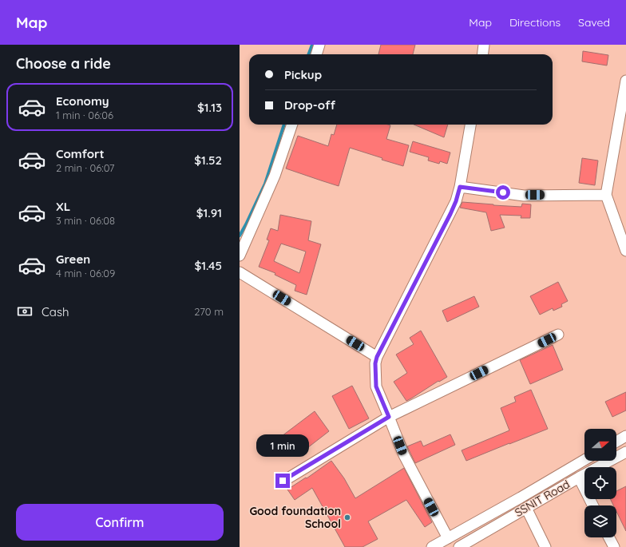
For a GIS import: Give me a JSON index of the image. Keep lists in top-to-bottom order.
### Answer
{
  "streets": {
    "street": ["SSNIT Road"]
  },
  "places": ["Good foundation School"],
  "north": "right",
  "page": {
    "header": "Map",
    "nav": ["Map", "Directions", "Saved"],
    "heading": "Choose a ride",
    "banner": ["Pickup", "Drop-off"],
    "list": [
      {
        "name": "Economy",
        "note": "1 min · 06:06",
        "value": "$1.13"
      },
      {
        "name": "Comfort",
        "note": "2 min · 06:07",
        "value": "$1.52"
      },
      {
        "name": "XL",
        "note": "3 min · 06:08",
        "value": "$1.91"
      },
      {
        "name": "Green",
        "note": "4 min · 06:09",
        "value": "$1.45"
      }
    ],
    "pay": ["Cash", "270 m"],
    "bubble": "1 min",
    "buttons": "Confirm"
  }
}
